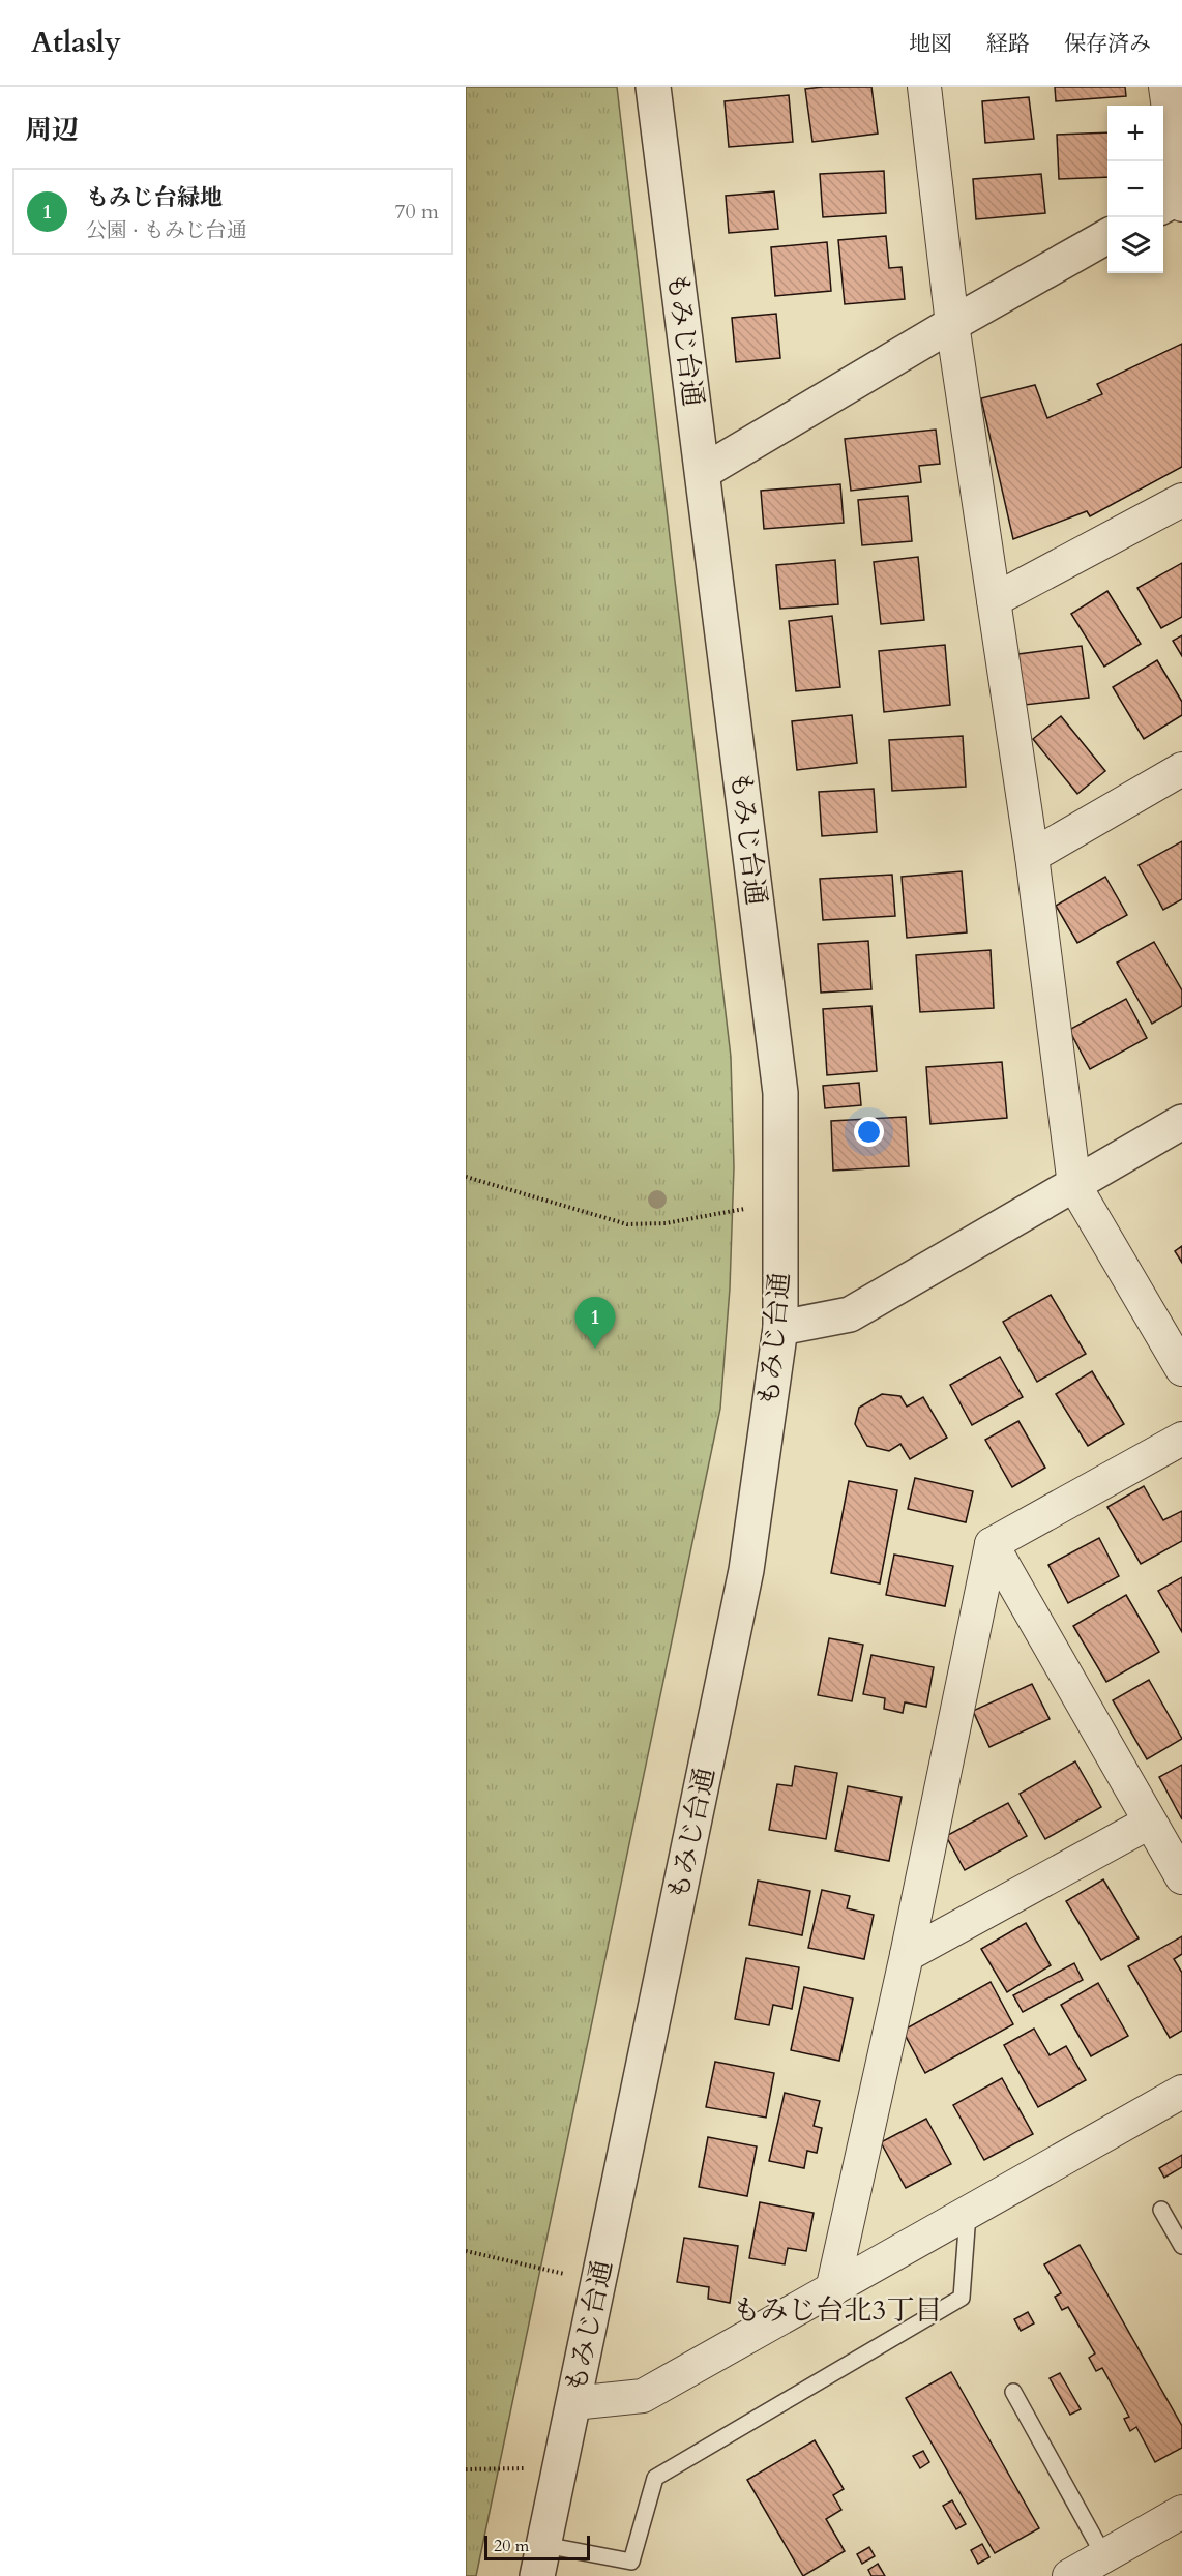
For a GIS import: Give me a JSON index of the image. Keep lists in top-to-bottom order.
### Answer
{
  "streets": {
    "street": ["もみじ台通"]
  },
  "districts": ["もみじ台北3丁目"],
  "scale_bar": "20 m",
  "page": {
    "header": "Atlasly",
    "nav": ["地図", "経路", "保存済み"],
    "heading": "周辺",
    "map_buttons": ["+", "−"],
    "list": [
      {
        "mark": "1",
        "name": "もみじ台緑地",
        "note": "公園 · もみじ台通",
        "value": "70 m"
      }
    ],
    "pins": "1",
    "scale": "20 m"
  }
}
